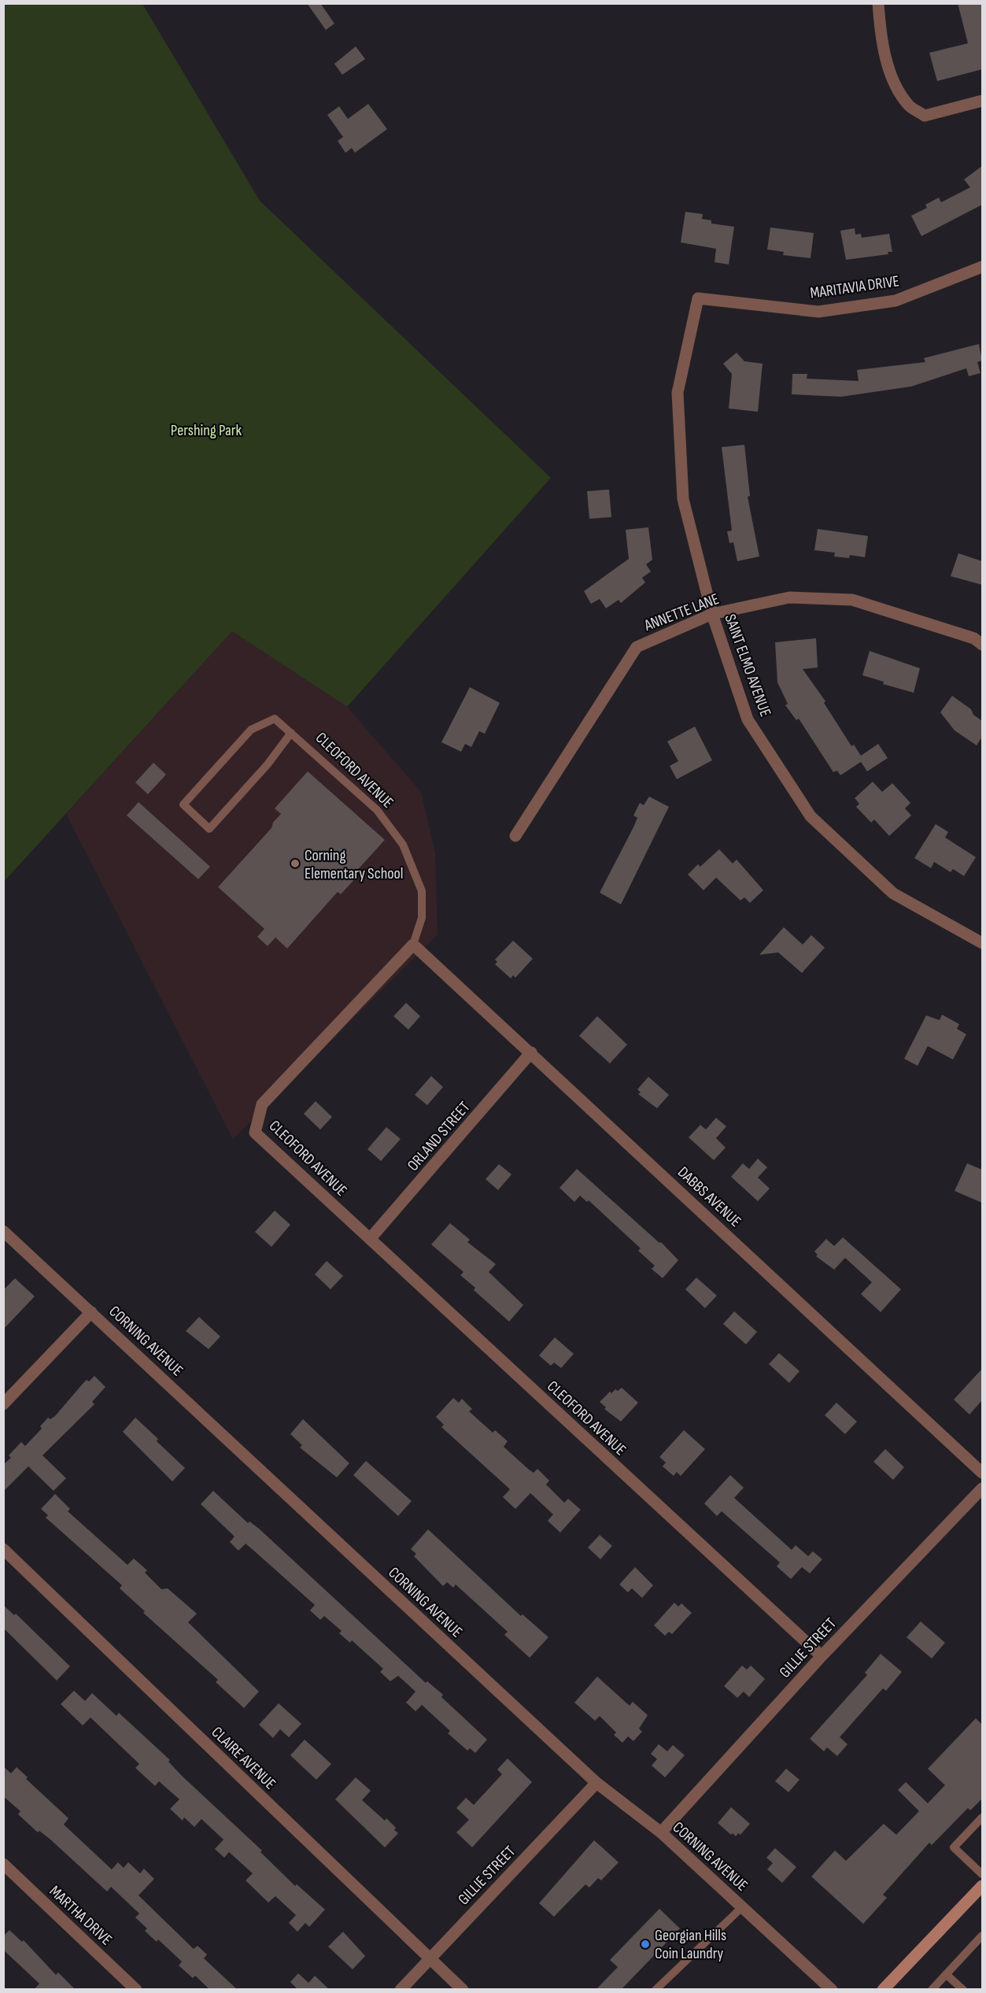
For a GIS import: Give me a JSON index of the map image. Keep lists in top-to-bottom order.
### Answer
{
  "streets": {
    "street": [
      "MARITAVIA DRIVE",
      "ANNETTE LANE",
      "SAINT ELMO AVENUE",
      "CLEOFORD AVENUE",
      "ORLAND STREET",
      "DABBS AVENUE",
      "CORNING AVENUE",
      "GILLIE STREET",
      "CLAIRE AVENUE",
      "MARTHA DRIVE"
    ]
  },
  "crossings": [
    ["MARITAVIA DRIVE", "SAINT ELMO AVENUE"],
    ["ANNETTE LANE", "SAINT ELMO AVENUE"],
    ["CLEOFORD AVENUE", "ORLAND STREET"],
    ["CLEOFORD AVENUE", "DABBS AVENUE"],
    ["CLEOFORD AVENUE", "GILLIE STREET"],
    ["ORLAND STREET", "DABBS AVENUE"],
    ["CORNING AVENUE", "GILLIE STREET"],
    ["GILLIE STREET", "CLAIRE AVENUE"]
  ],
  "parks": ["Pershing Park"],
  "places": ["Corning Elementary School", "Georgian Hills Coin Laundry"]
}
